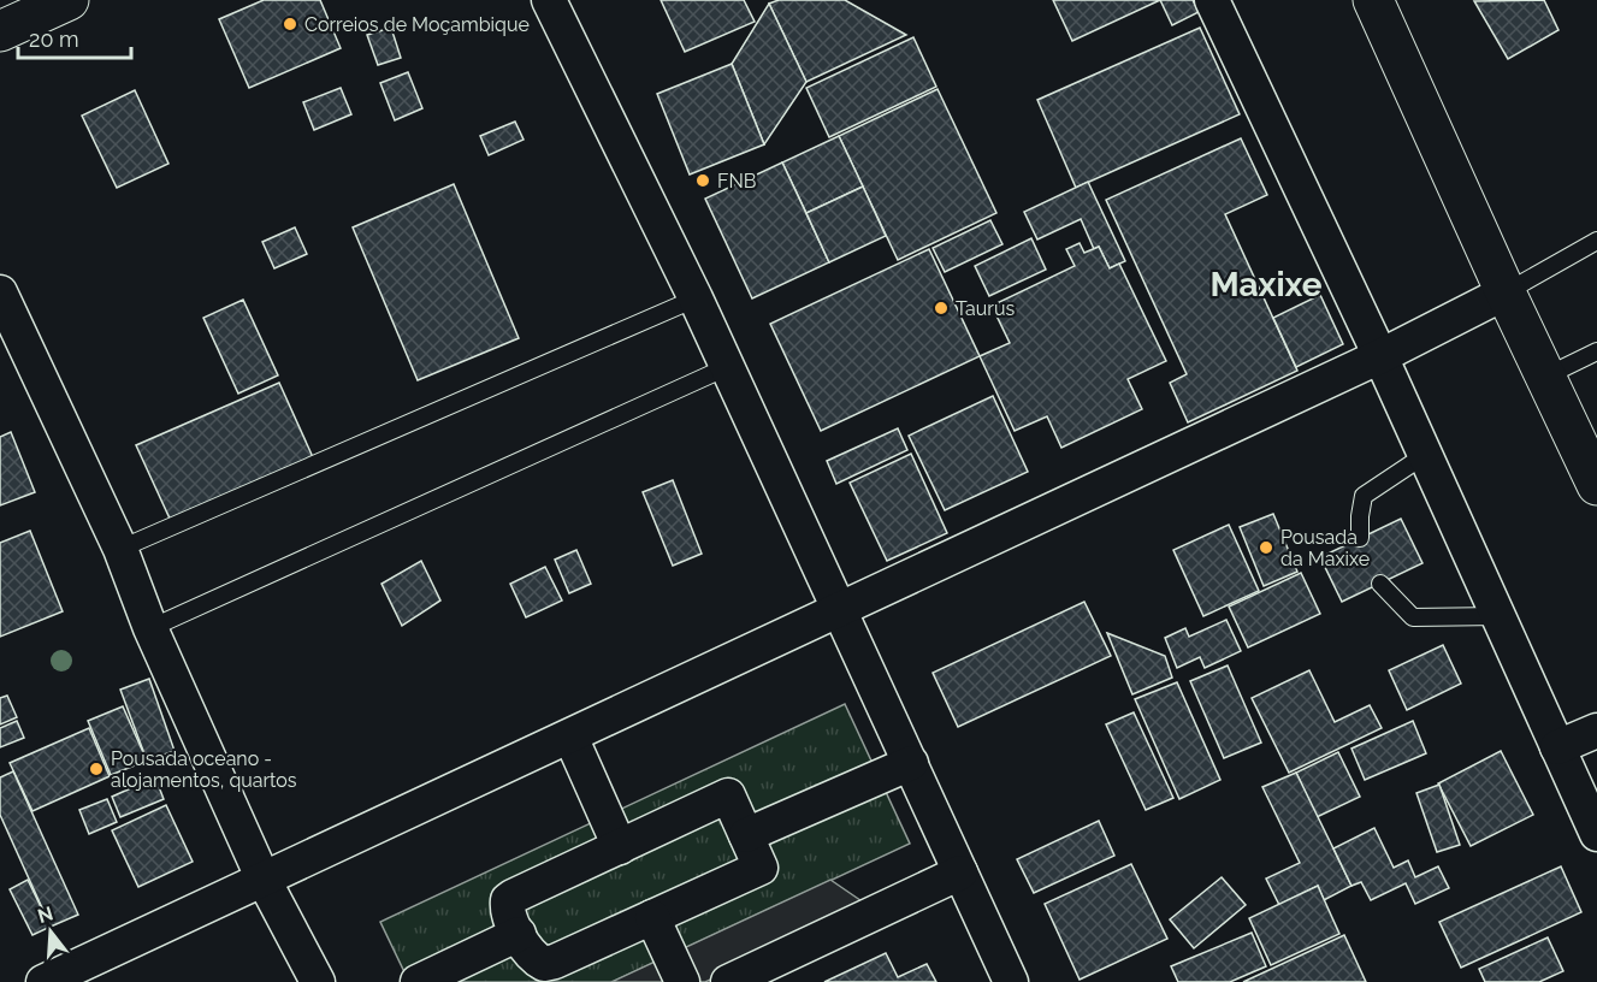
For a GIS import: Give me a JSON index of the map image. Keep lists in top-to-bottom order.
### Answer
{
  "districts": ["Maxixe"],
  "places": [
    "Correios de Moçambique",
    "FNB",
    "Taurus",
    "Pousada da Maxixe",
    "Pousada oceano - alojamentos, quartos"
  ],
  "scale_bar": "20 m",
  "north": "top"
}
